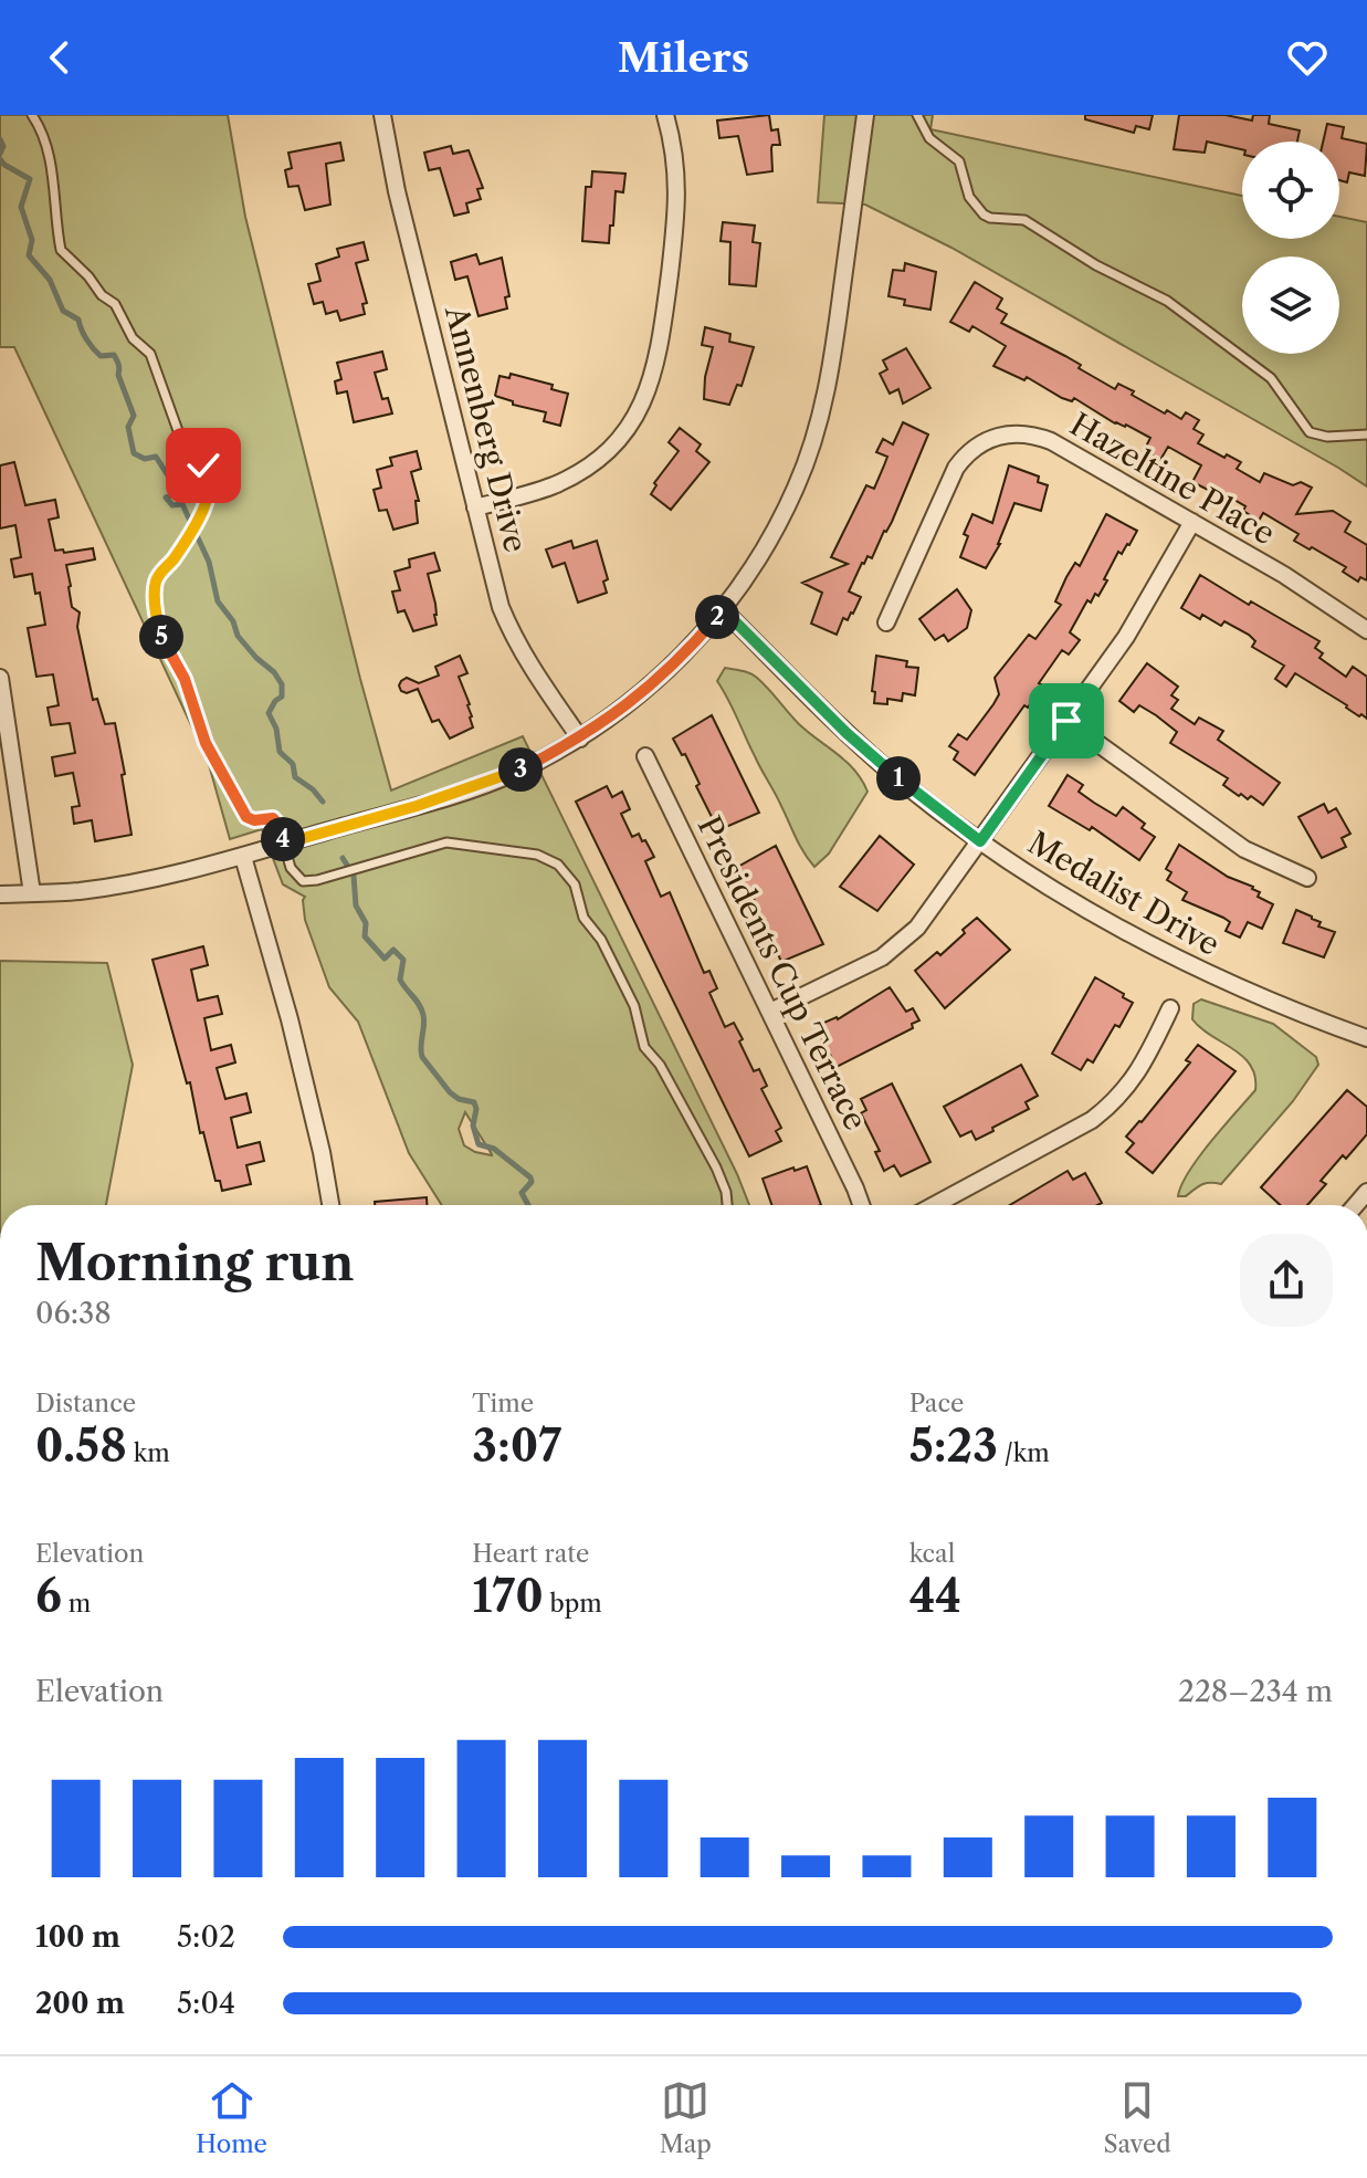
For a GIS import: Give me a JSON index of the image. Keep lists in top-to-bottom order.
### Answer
{
  "streets": {
    "street": [
      "Annenberg Drive",
      "Hazeltine Place",
      "Medalist Drive",
      "Presidents Cup Terrace"
    ]
  },
  "page": {
    "header": "Milers",
    "pins": [
      "2",
      "5",
      "3",
      "1",
      "4"
    ],
    "heading": ["Morning run", "06:38"],
    "stats": [
      ["Distance", "0.58 km"],
      ["Time", "3:07"],
      ["Pace", "5:23 /km"],
      ["Elevation", "6 m"],
      ["Heart rate", "170 bpm"],
      ["kcal", "44"]
    ],
    "chart": ["Elevation", "228–234 m"],
    "list": [
      {
        "name": "100 m",
        "note": "5:02"
      },
      {
        "name": "200 m",
        "note": "5:04"
      }
    ],
    "tabs": ["Home", "Map", "Saved"]
  }
}
